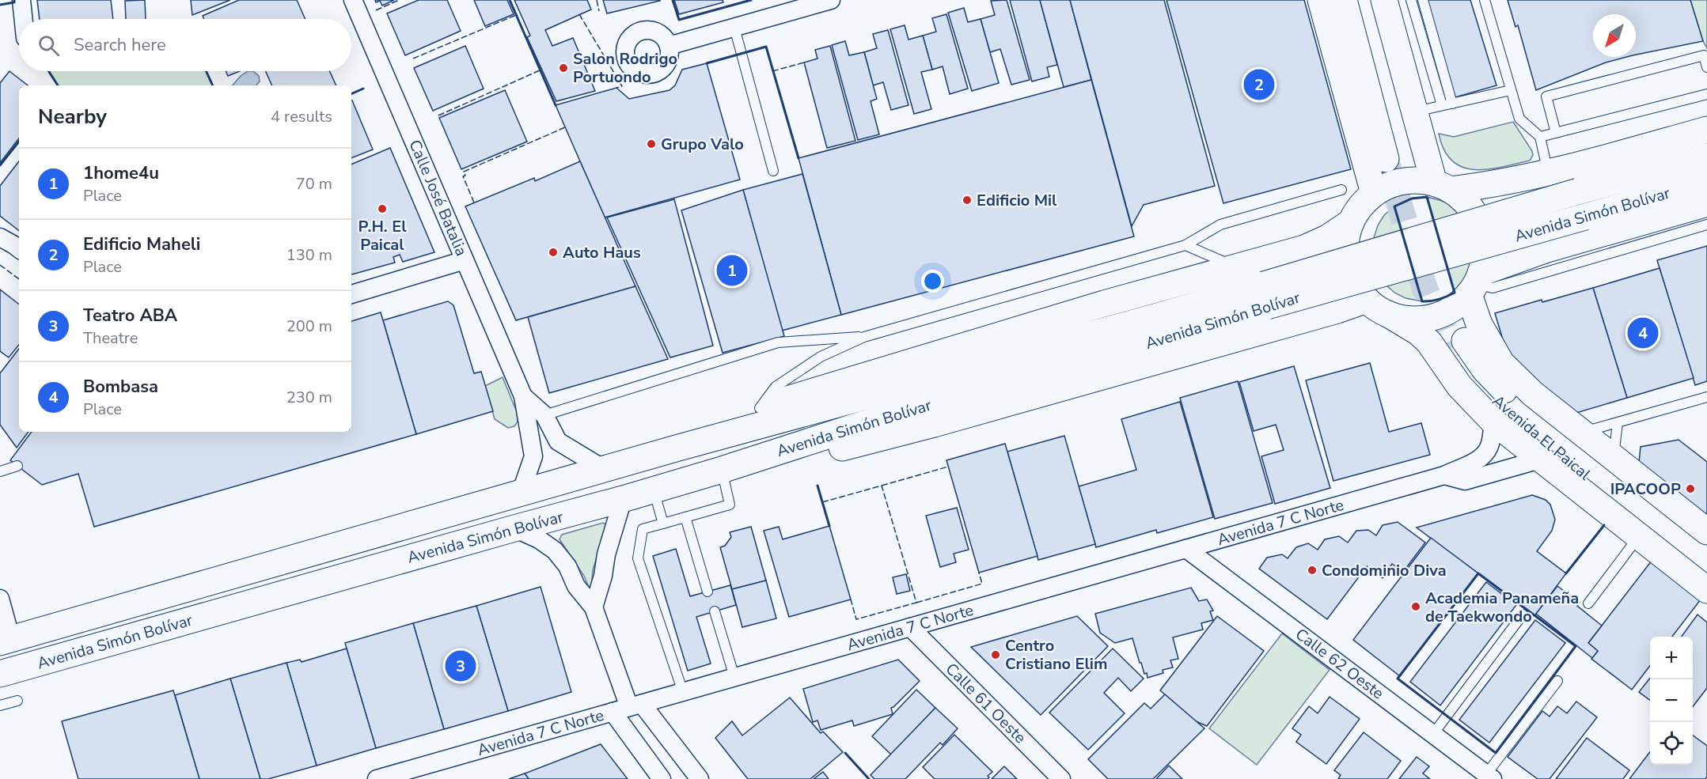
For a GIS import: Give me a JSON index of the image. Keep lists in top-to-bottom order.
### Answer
{
  "streets": {
    "main road": ["Avenida Simón Bolívar", "Avenida El Paical"],
    "street": [
      "Calle José Batalia",
      "Avenida 7 C Norte",
      "Calle 62 Oeste",
      "Calle 61 Oeste"
    ]
  },
  "crossings": [
    ["Calle José Batalia", "Avenida Simón Bolívar"],
    ["Avenida 7 C Norte", "Calle 62 Oeste"],
    ["Avenida 7 C Norte", "Calle 61 Oeste"]
  ],
  "places": [
    "Salon Rodrigo Portuondo",
    "Grupo Valo",
    "Edificio Mil",
    "P.H. El Paical",
    "Auto Haus",
    "IPACOOP",
    "Condominio Diva",
    "Academia Panameña de Taekwondo",
    "Centro Cristiano Elim"
  ],
  "north": "bottom left",
  "page": {
    "search": "Search here",
    "pins": [
      "2",
      "1",
      "4",
      "3"
    ],
    "heading": ["Nearby", "4 results"],
    "list": [
      {
        "mark": "1",
        "name": "1home4u",
        "note": "Place",
        "value": "70 m"
      },
      {
        "mark": "2",
        "name": "Edificio Maheli",
        "note": "Place",
        "value": "130 m"
      },
      {
        "mark": "3",
        "name": "Teatro ABA",
        "note": "Theatre",
        "value": "200 m"
      },
      {
        "mark": "4",
        "name": "Bombasa",
        "note": "Place",
        "value": "230 m"
      }
    ],
    "map_buttons": ["+", "−"]
  }
}
